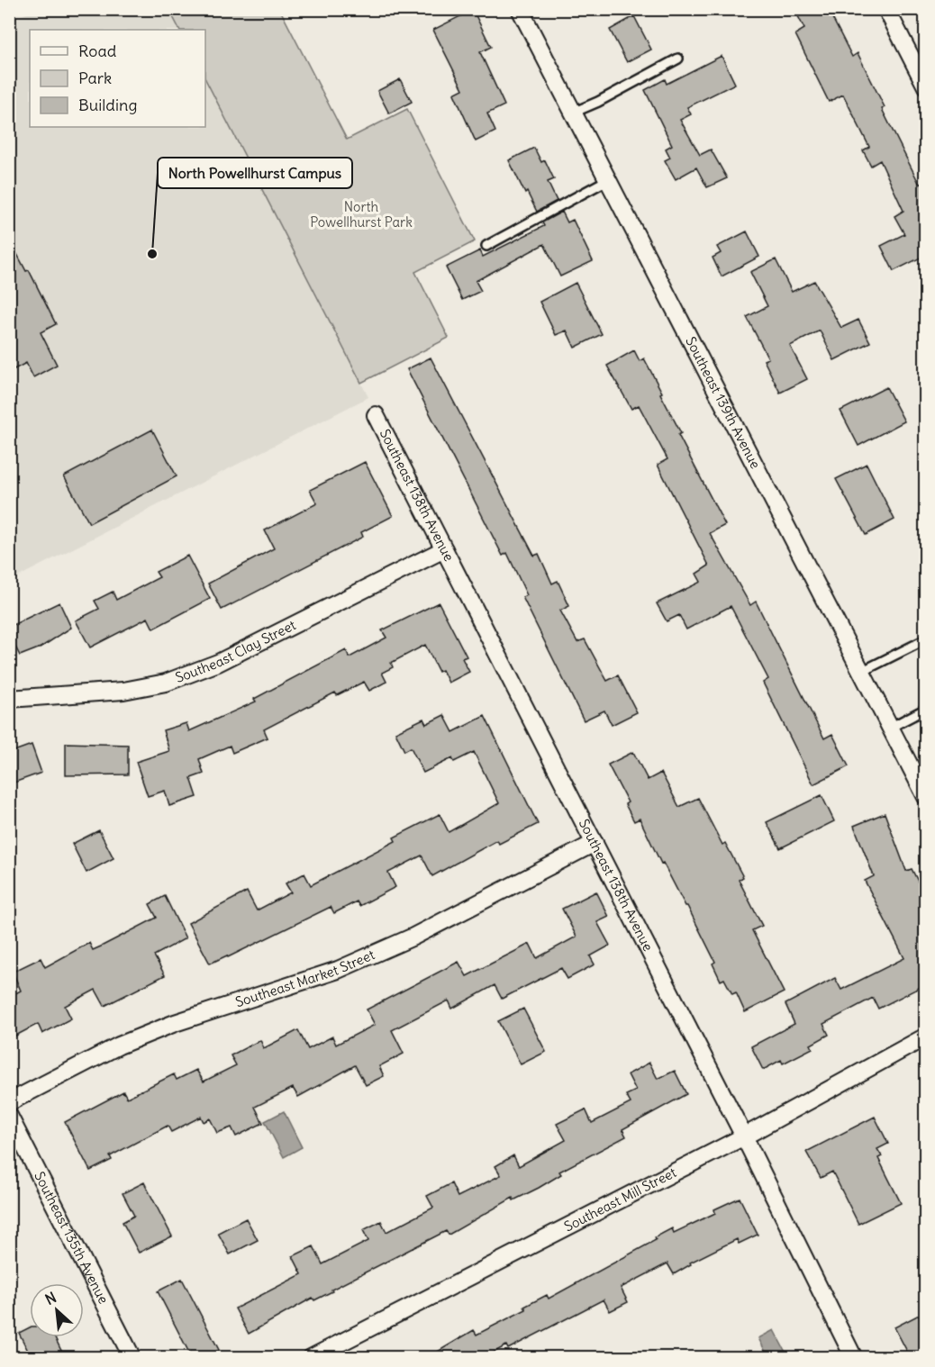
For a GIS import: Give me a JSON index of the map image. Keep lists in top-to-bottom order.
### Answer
{
  "streets": {
    "street": [
      "Southeast 139th Avenue",
      "Southeast 138th Avenue",
      "Southeast Clay Street",
      "Southeast Market Street",
      "Southeast Mill Street",
      "Southeast 135th Avenue"
    ]
  },
  "crossings": [
    ["Southeast 138th Avenue", "Southeast Clay Street"],
    ["Southeast 138th Avenue", "Southeast Market Street"],
    ["Southeast 138th Avenue", "Southeast Mill Street"]
  ],
  "parks": ["North Powellhurst Park"],
  "places": ["North Powellhurst Campus"],
  "legend": ["Road", "Park", "Building"],
  "north": "top left"
}
